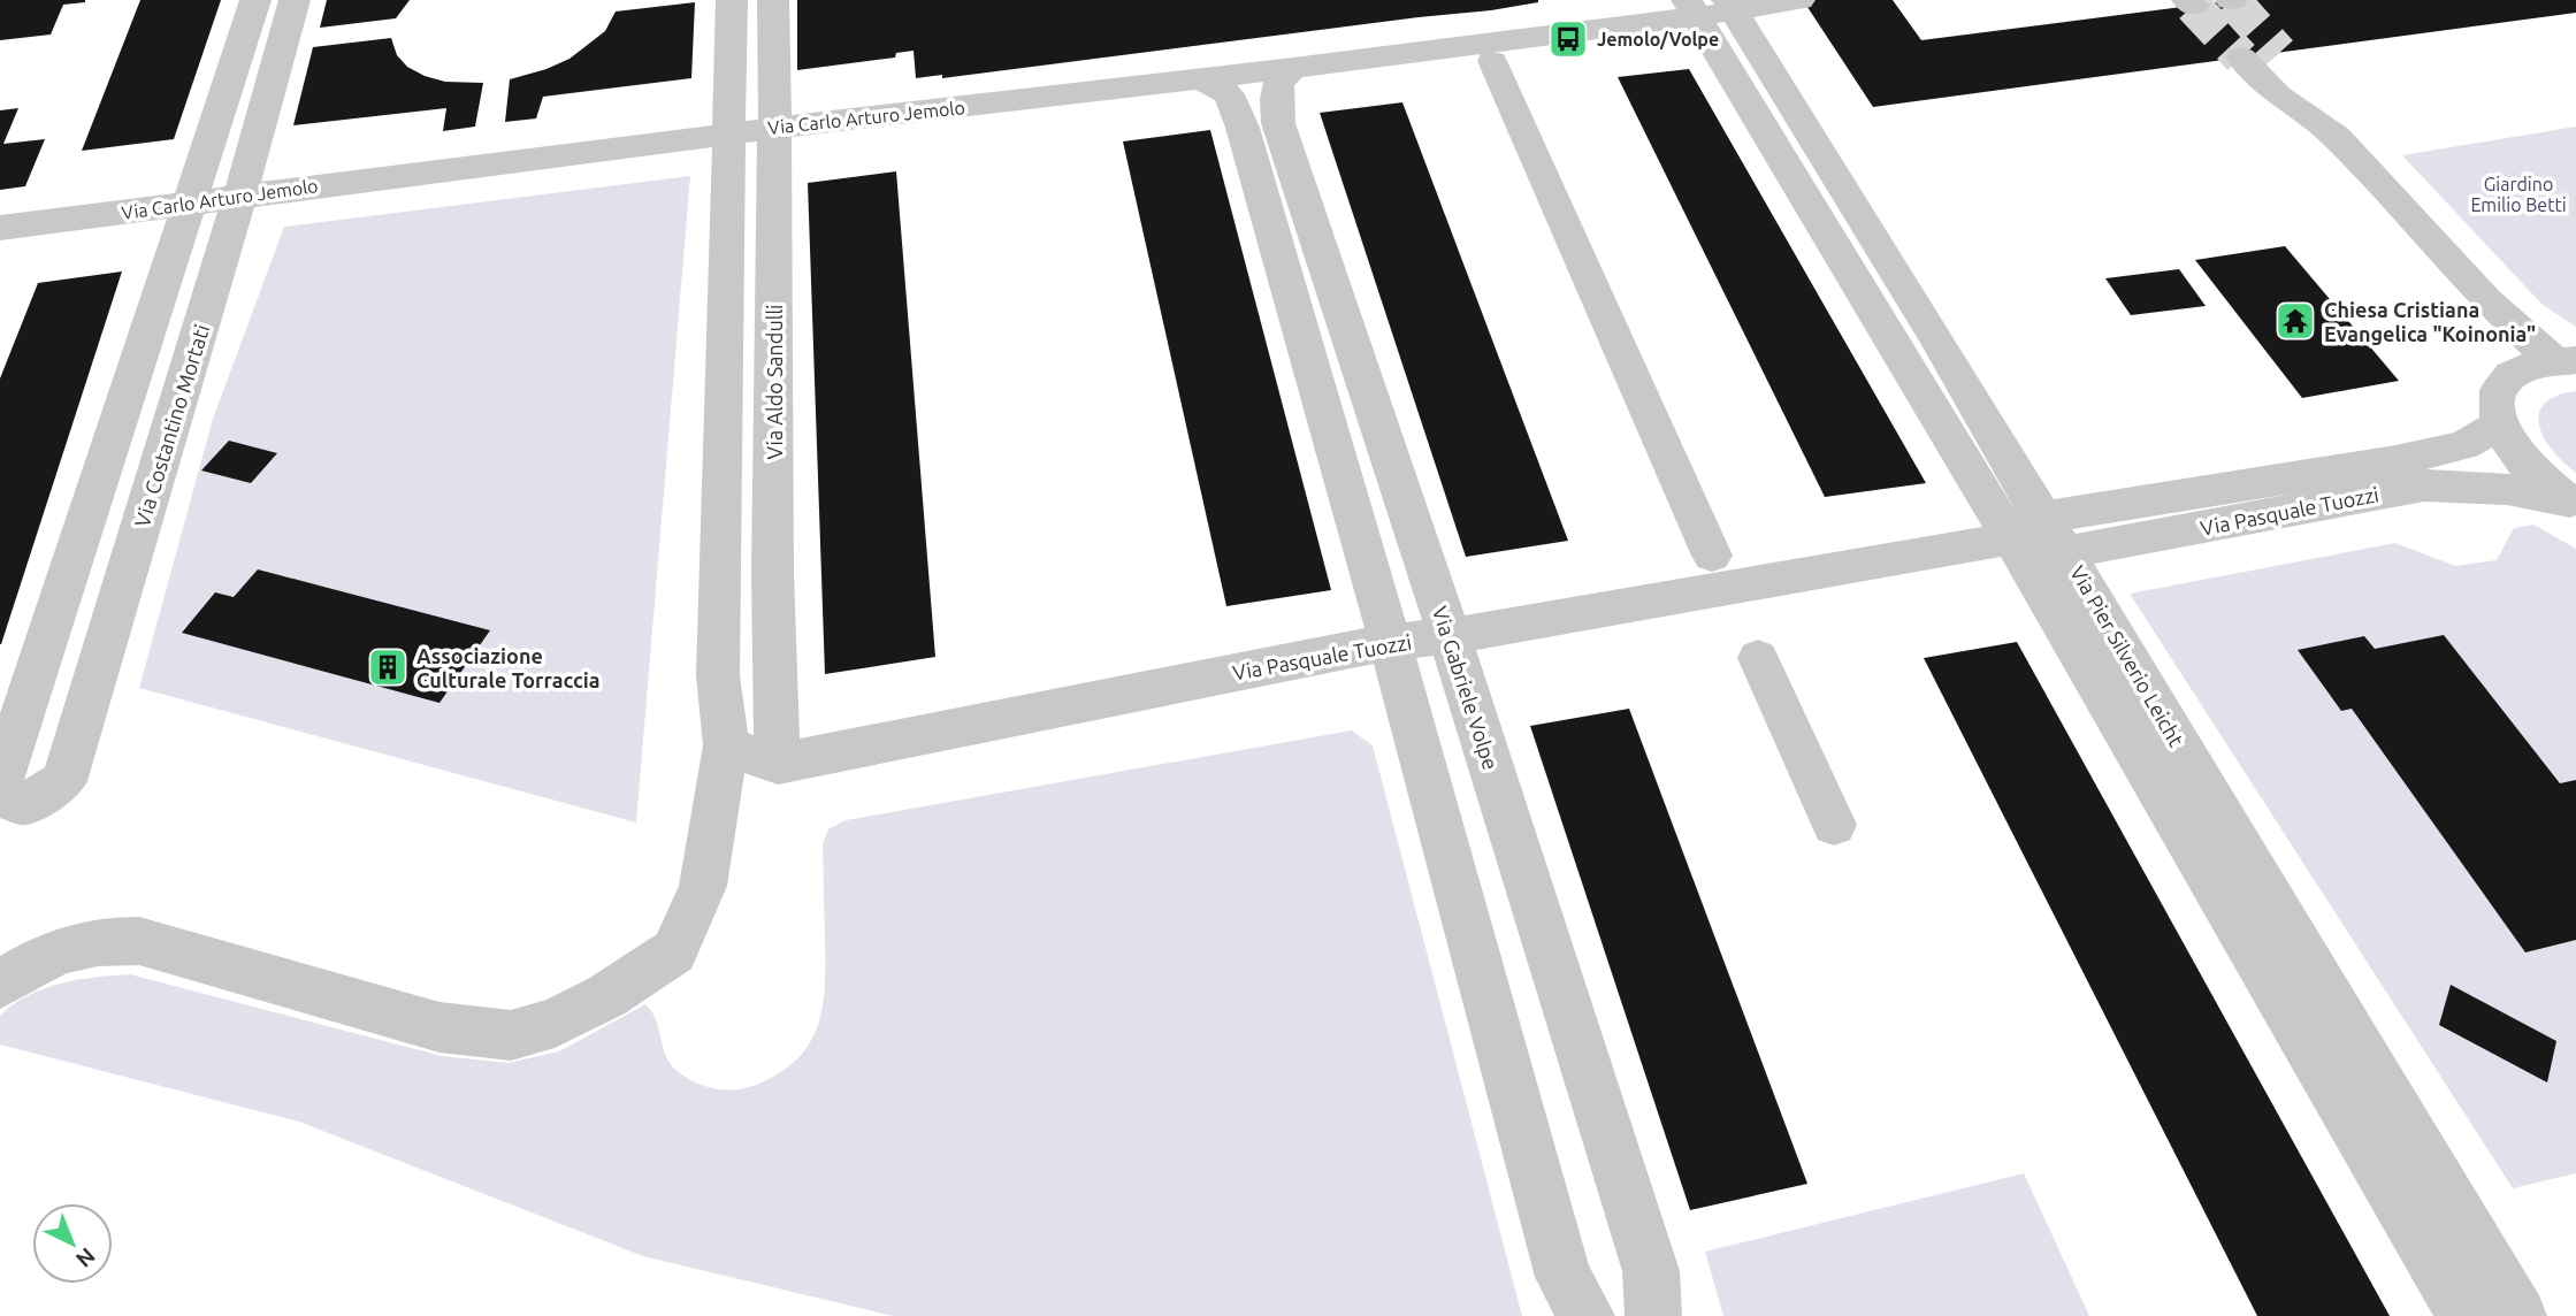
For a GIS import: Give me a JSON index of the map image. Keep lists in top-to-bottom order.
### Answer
{
  "streets": {
    "street": [
      "Via Carlo Arturo Jemolo",
      "Via Aldo Sandulli",
      "Via Costantino Mortati",
      "Via Pasquale Tuozzi",
      "Via Pier Silverio Leicht",
      "Via Gabriele Volpe"
    ]
  },
  "crossings": [
    ["Via Carlo Arturo Jemolo", "Via Aldo Sandulli"],
    ["Via Carlo Arturo Jemolo", "Via Costantino Mortati"],
    ["Via Carlo Arturo Jemolo", "Via Pier Silverio Leicht"],
    ["Via Carlo Arturo Jemolo", "Via Gabriele Volpe"],
    ["Via Aldo Sandulli", "Via Pasquale Tuozzi"],
    ["Via Pasquale Tuozzi", "Via Pier Silverio Leicht"],
    ["Via Pasquale Tuozzi", "Via Gabriele Volpe"]
  ],
  "parks": ["Giardino Emilio Betti"],
  "places": {
    "bus stop": ["Jemolo/Volpe"],
    "temple": ["Chiesa Cristiana Evangelica \"Koinonia\""],
    "building": ["Associazione Culturale Torraccia"]
  },
  "north": "bottom right"
}
